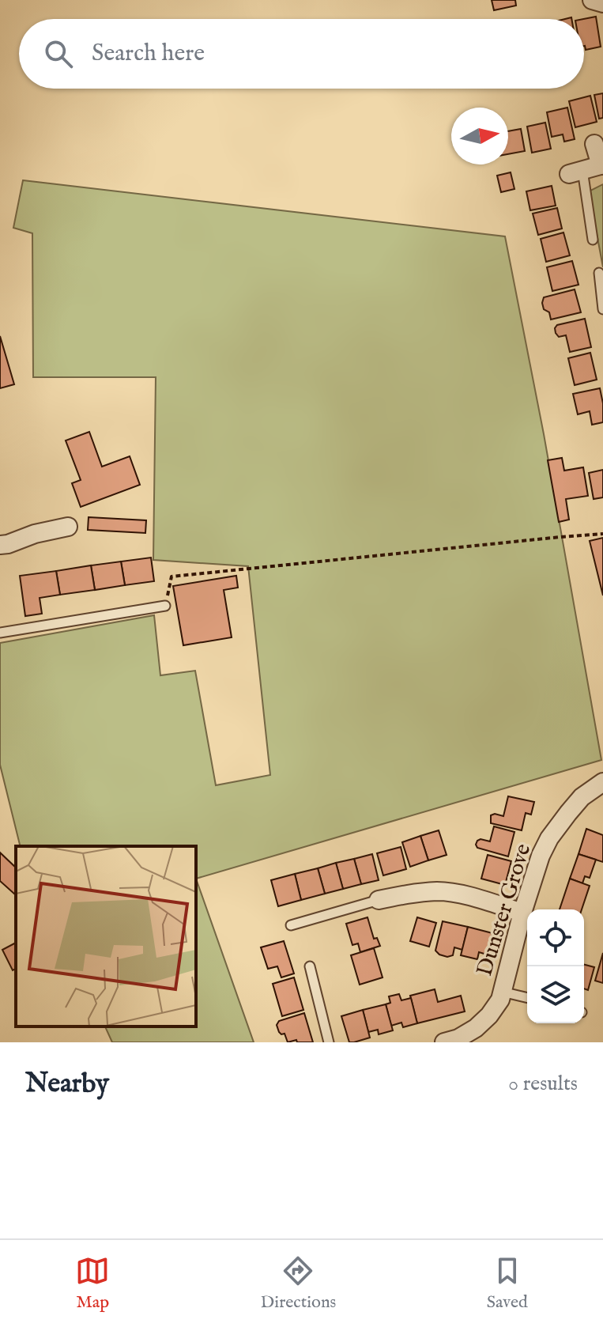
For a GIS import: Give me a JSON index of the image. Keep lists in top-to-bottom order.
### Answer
{
  "streets": {
    "street": ["Dunster Grove"]
  },
  "north": "right",
  "page": {
    "search": "Search here",
    "heading": ["Nearby", "0 results"],
    "nav": ["Map", "Directions", "Saved"]
  }
}
